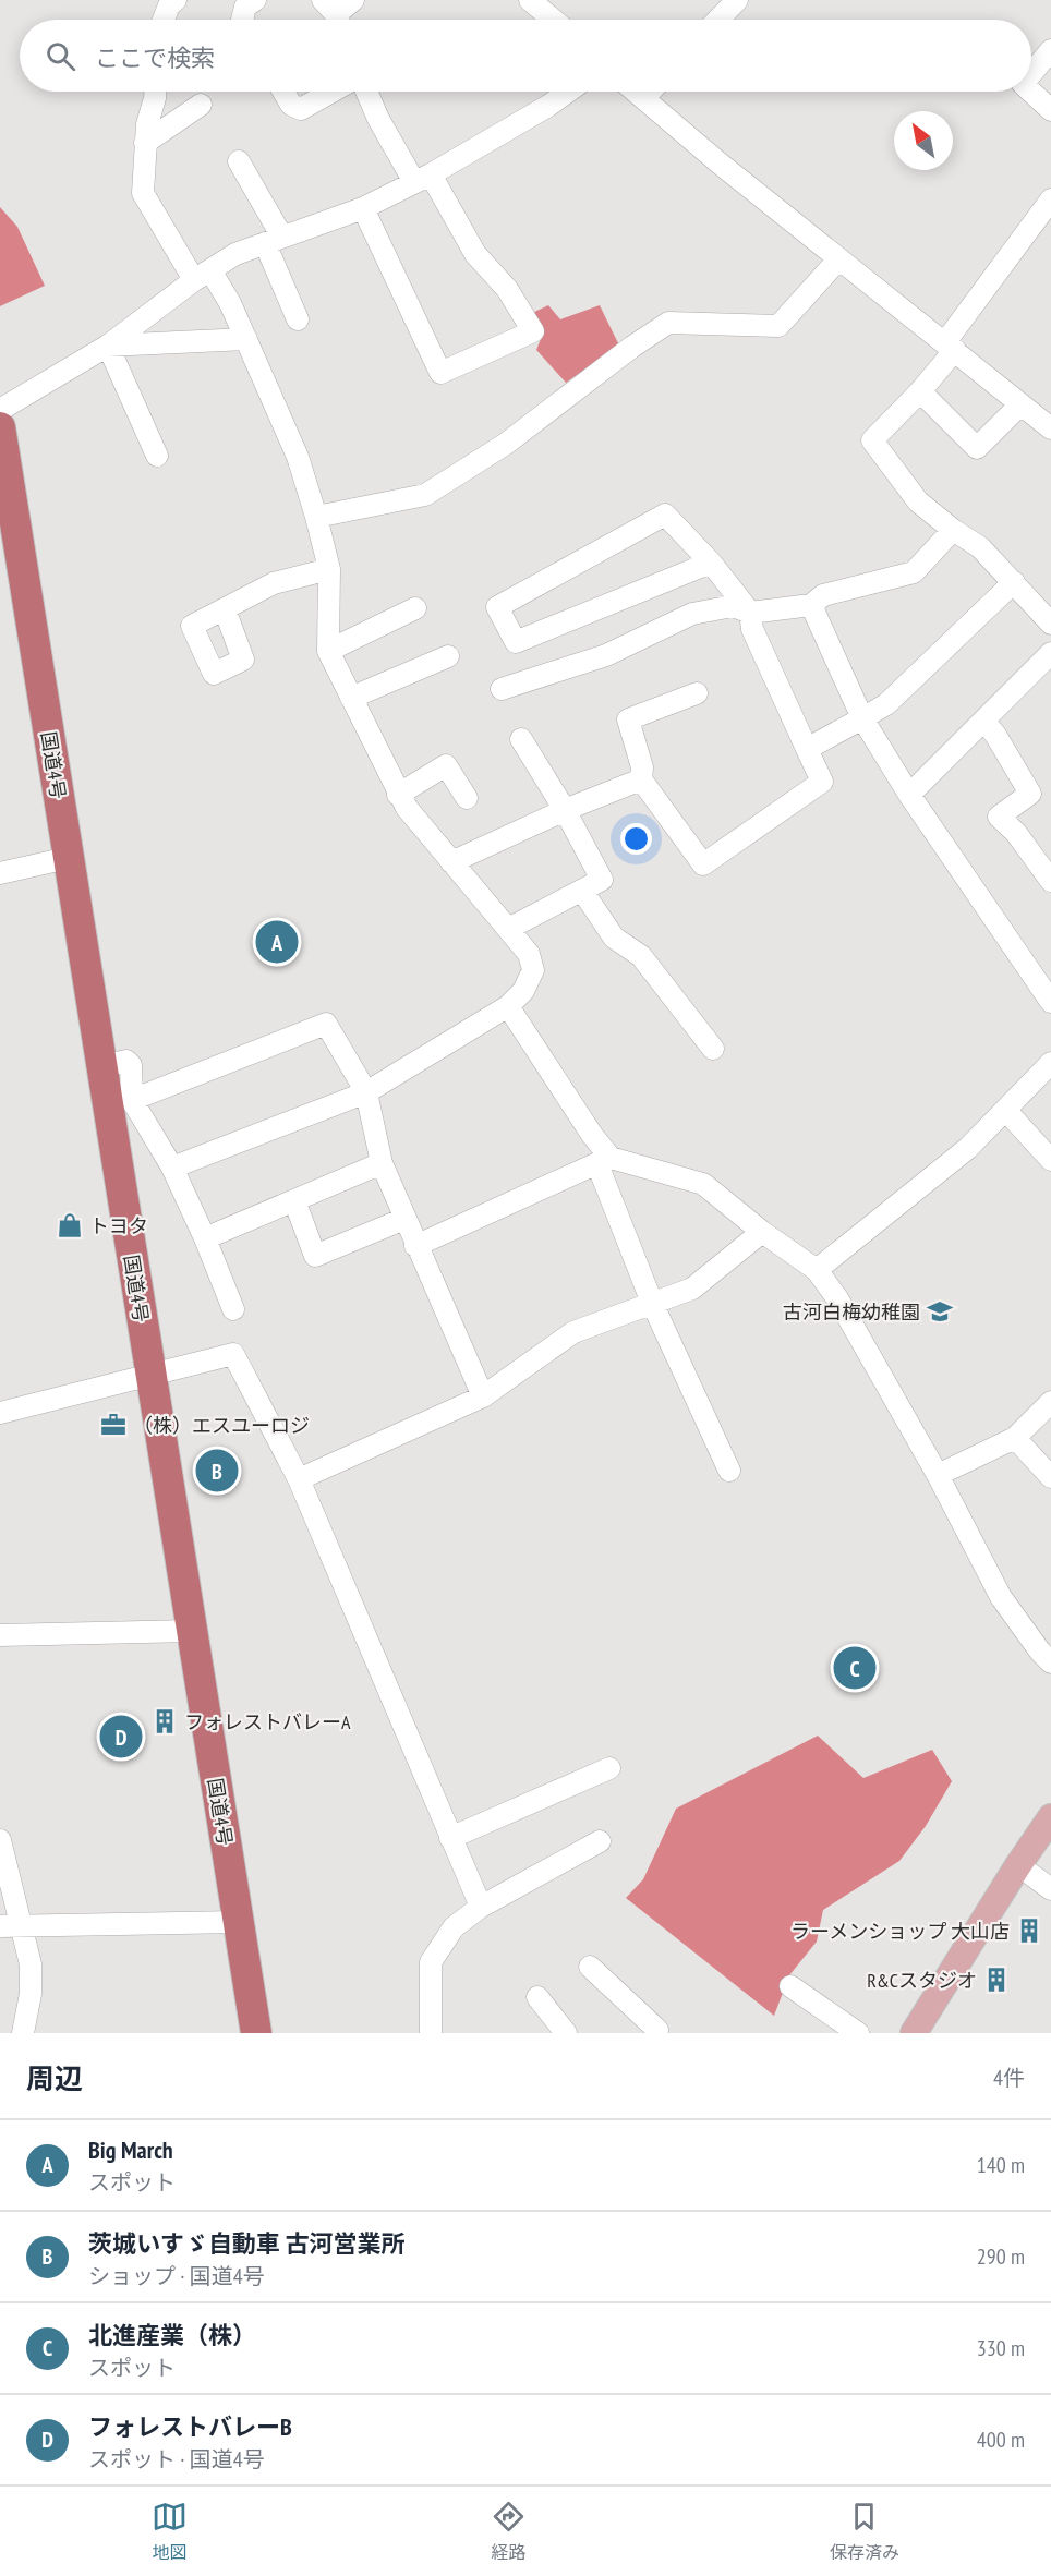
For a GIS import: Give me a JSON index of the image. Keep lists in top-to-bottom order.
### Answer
{
  "streets": {
    "highway": ["国道4号"]
  },
  "places": {
    "shop": ["トヨタ"],
    "school or university": ["古河白梅幼稚園"],
    "office": ["（株）エスユーロジ"],
    "building": ["フォレストバレーA", "ラーメンショップ 大山店", "R&Cスタジオ"]
  },
  "north": "top left",
  "page": {
    "search": "ここで検索",
    "pins": [
      "A",
      "B",
      "C",
      "D"
    ],
    "heading": ["周辺", "4件"],
    "list": [
      {
        "mark": "A",
        "name": "Big March",
        "note": "スポット",
        "value": "140 m"
      },
      {
        "mark": "B",
        "name": "茨城いすゞ自動車 古河営業所",
        "note": "ショップ · 国道4号",
        "value": "290 m"
      },
      {
        "mark": "C",
        "name": "北進産業（株）",
        "note": "スポット",
        "value": "330 m"
      },
      {
        "mark": "D",
        "name": "フォレストバレーB",
        "note": "スポット · 国道4号",
        "value": "400 m"
      }
    ],
    "nav": ["地図", "経路", "保存済み"]
  }
}
